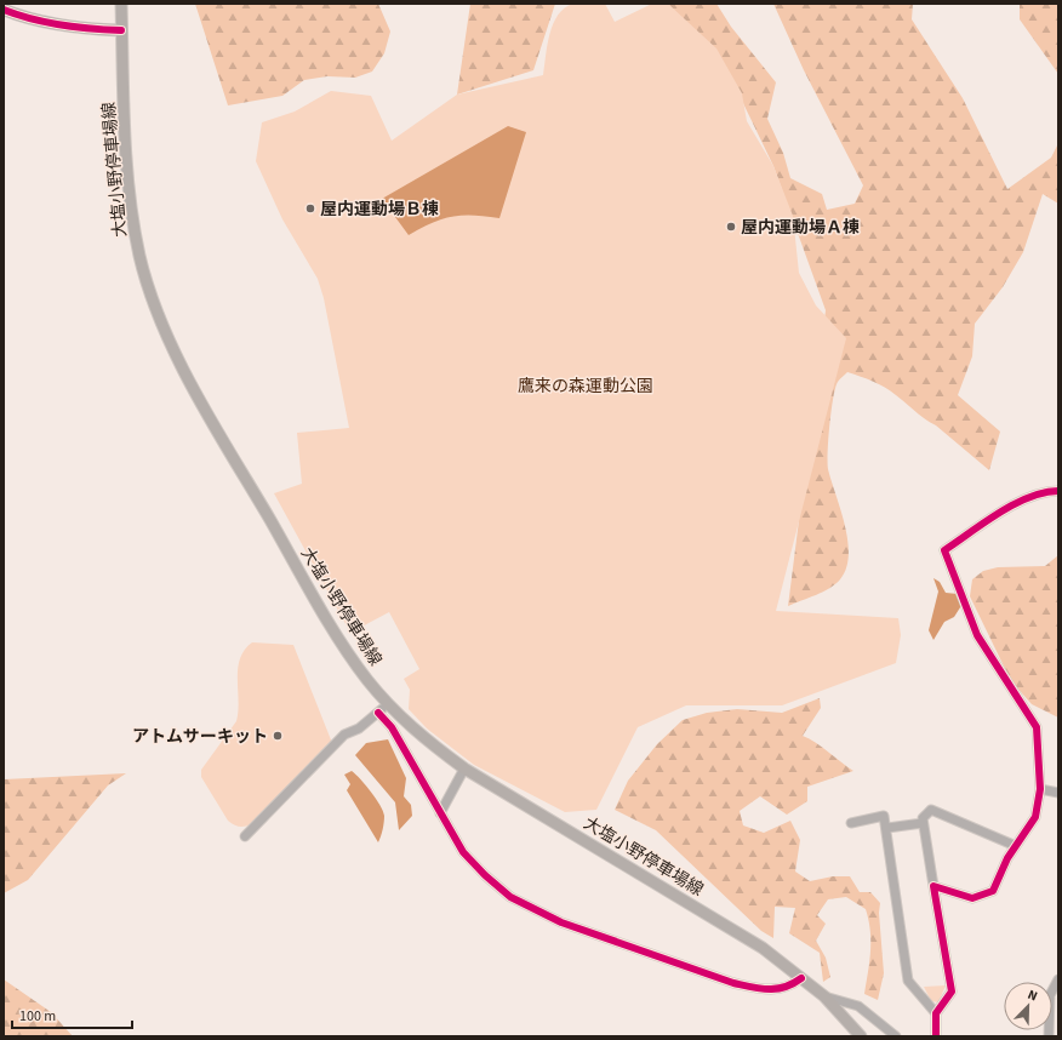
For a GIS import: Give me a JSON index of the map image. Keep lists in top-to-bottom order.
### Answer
{
  "streets": {
    "main road": ["大塩小野停車場線"]
  },
  "parks": ["鷹来の森運動公園"],
  "places": ["屋内運動場Ｂ棟", "屋内運動場Ａ棟", "アトムサーキット"],
  "scale_bar": "100 m",
  "north": "top right"
}
